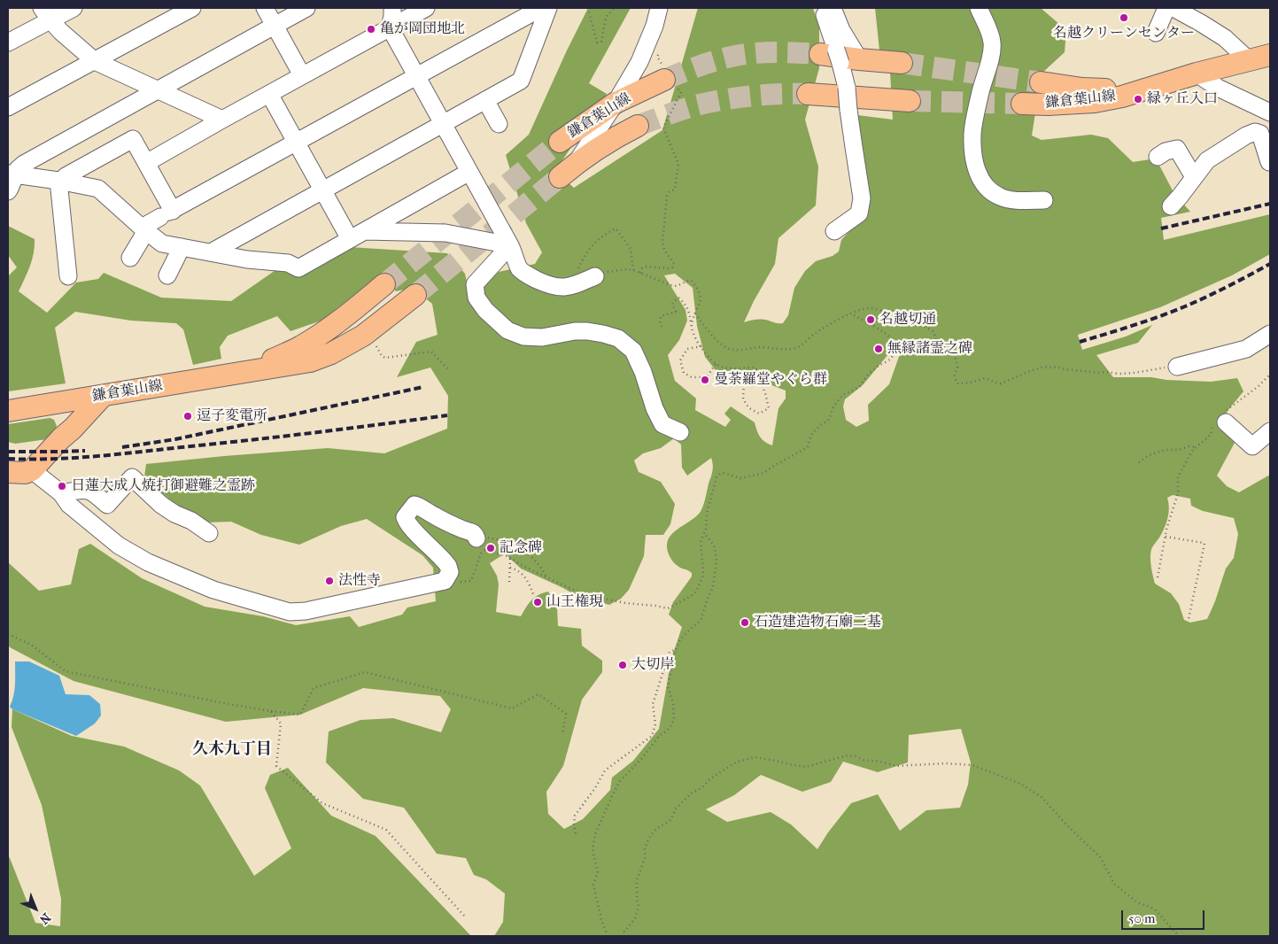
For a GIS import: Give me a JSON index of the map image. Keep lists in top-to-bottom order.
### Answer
{
  "streets": {
    "main road": ["鎌倉葉山線"]
  },
  "districts": ["久木九丁目"],
  "places": [
    "名越クリーンセンター",
    "亀が岡団地北",
    "緑ヶ丘入口",
    "名越切通",
    "無縁諸霊之碑",
    "曼荼羅堂やぐら群",
    "逗子変電所",
    "日蓮大成人焼打御避難之霊跡",
    "記念碑",
    "法性寺",
    "山王権現",
    "石造建造物石廟二基",
    "大切岸"
  ],
  "scale_bar": "50 m",
  "north": "bottom right"
}
